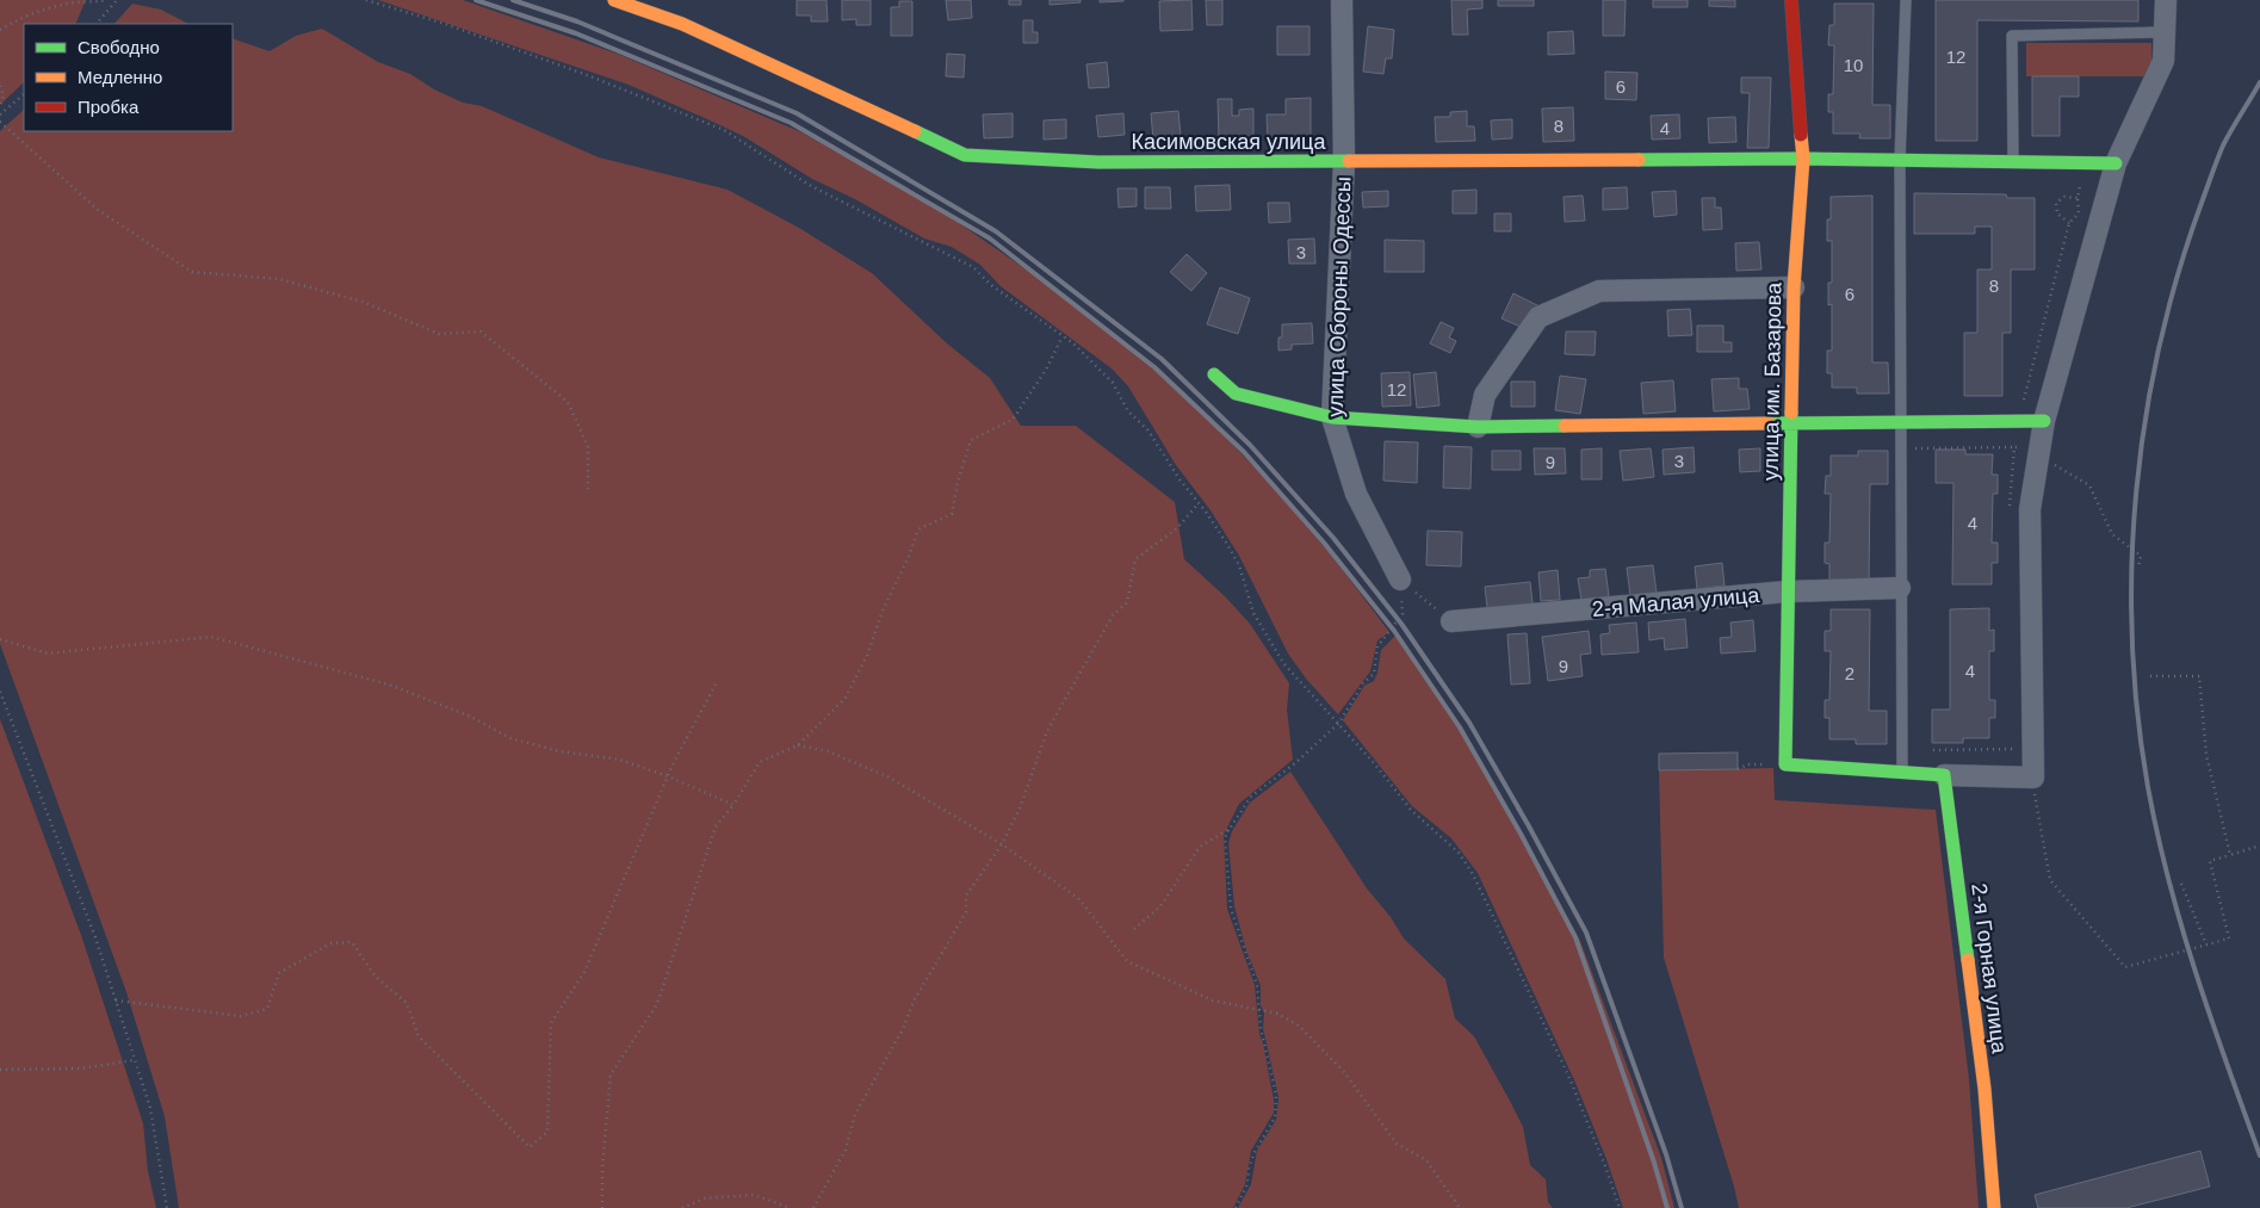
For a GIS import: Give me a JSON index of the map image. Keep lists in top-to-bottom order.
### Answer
{
  "streets": {
    "street": [
      "Касимовская улица",
      "улица Обороны Одессы",
      "улица им. Базарова",
      "2-я Малая улица",
      "2-я Горная улица"
    ]
  },
  "crossings": [
    ["Касимовская улица", "улица Обороны Одессы"],
    ["Касимовская улица", "улица им. Базарова"],
    ["улица им. Базарова", "2-я Малая улица"]
  ],
  "house_numbers": [
    "12",
    "10",
    "6",
    "8",
    "4",
    "3",
    "8",
    "6",
    "12",
    "3",
    "9",
    "4",
    "9",
    "4",
    "2"
  ],
  "legend": ["Свободно", "Медленно", "Пробка"]
}
